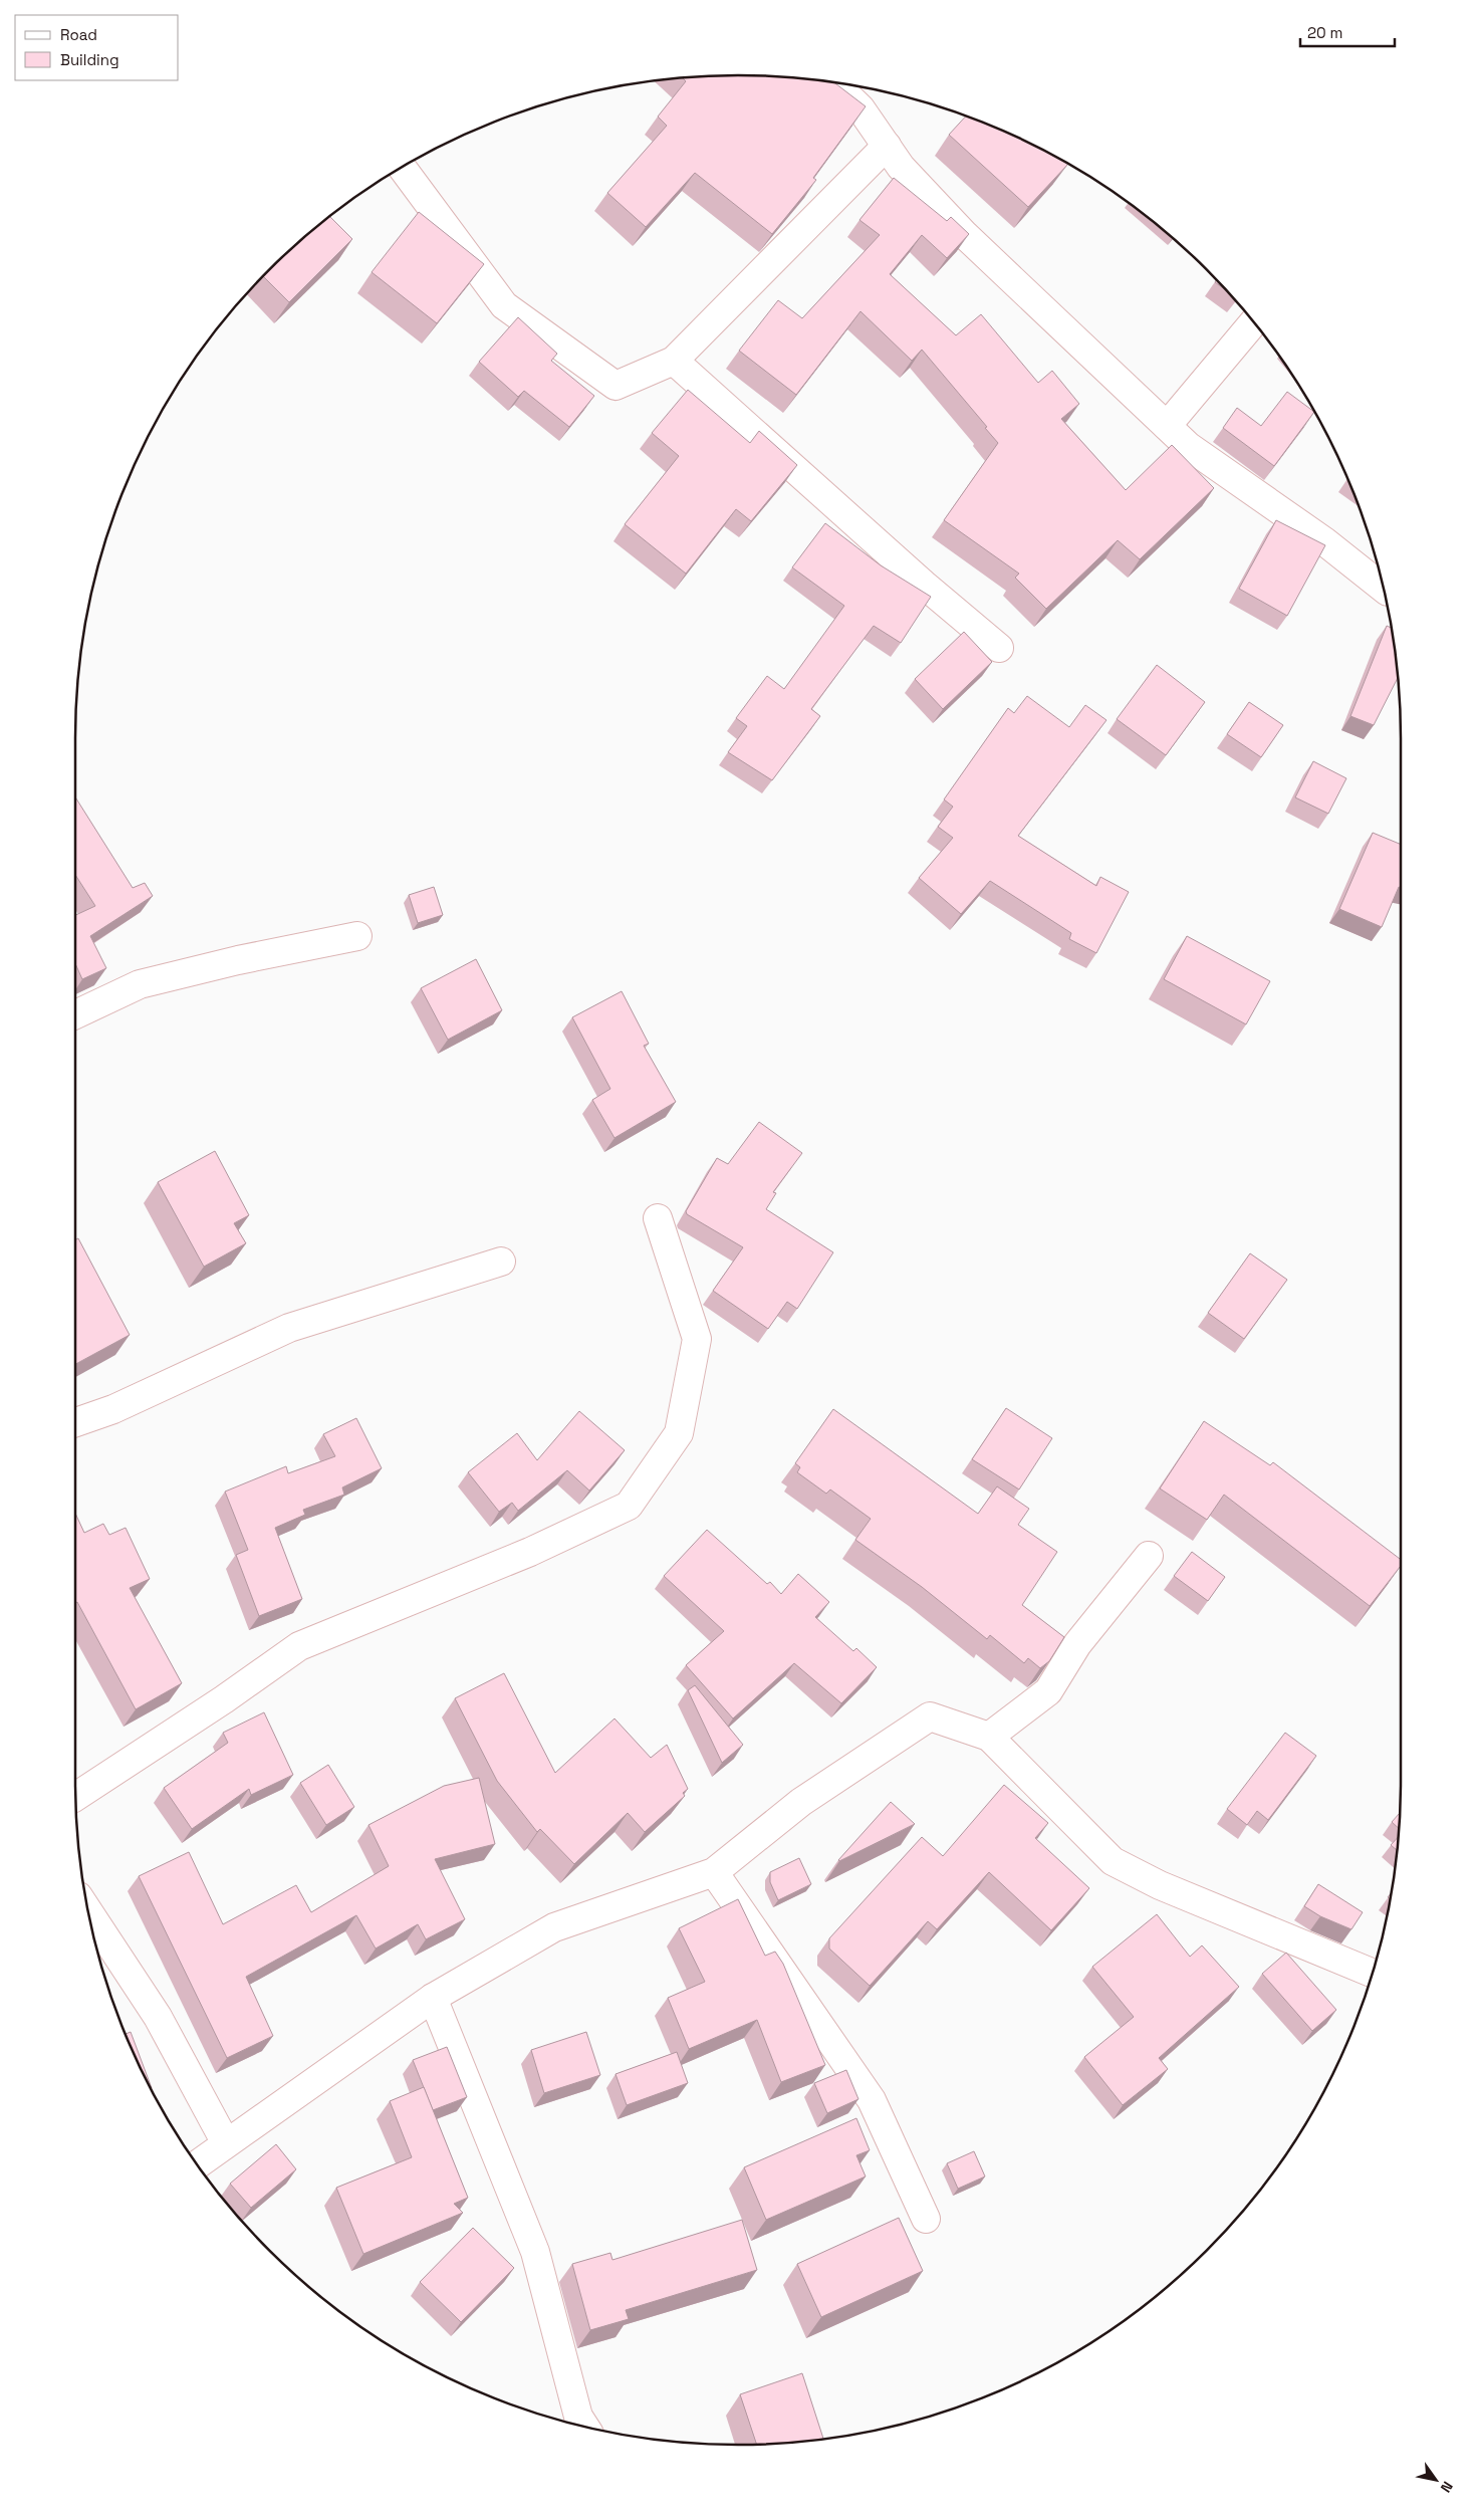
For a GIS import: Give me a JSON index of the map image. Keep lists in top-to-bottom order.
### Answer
{
  "legend": ["Road", "Building"],
  "scale_bar": "20 m",
  "north": "bottom right"
}
